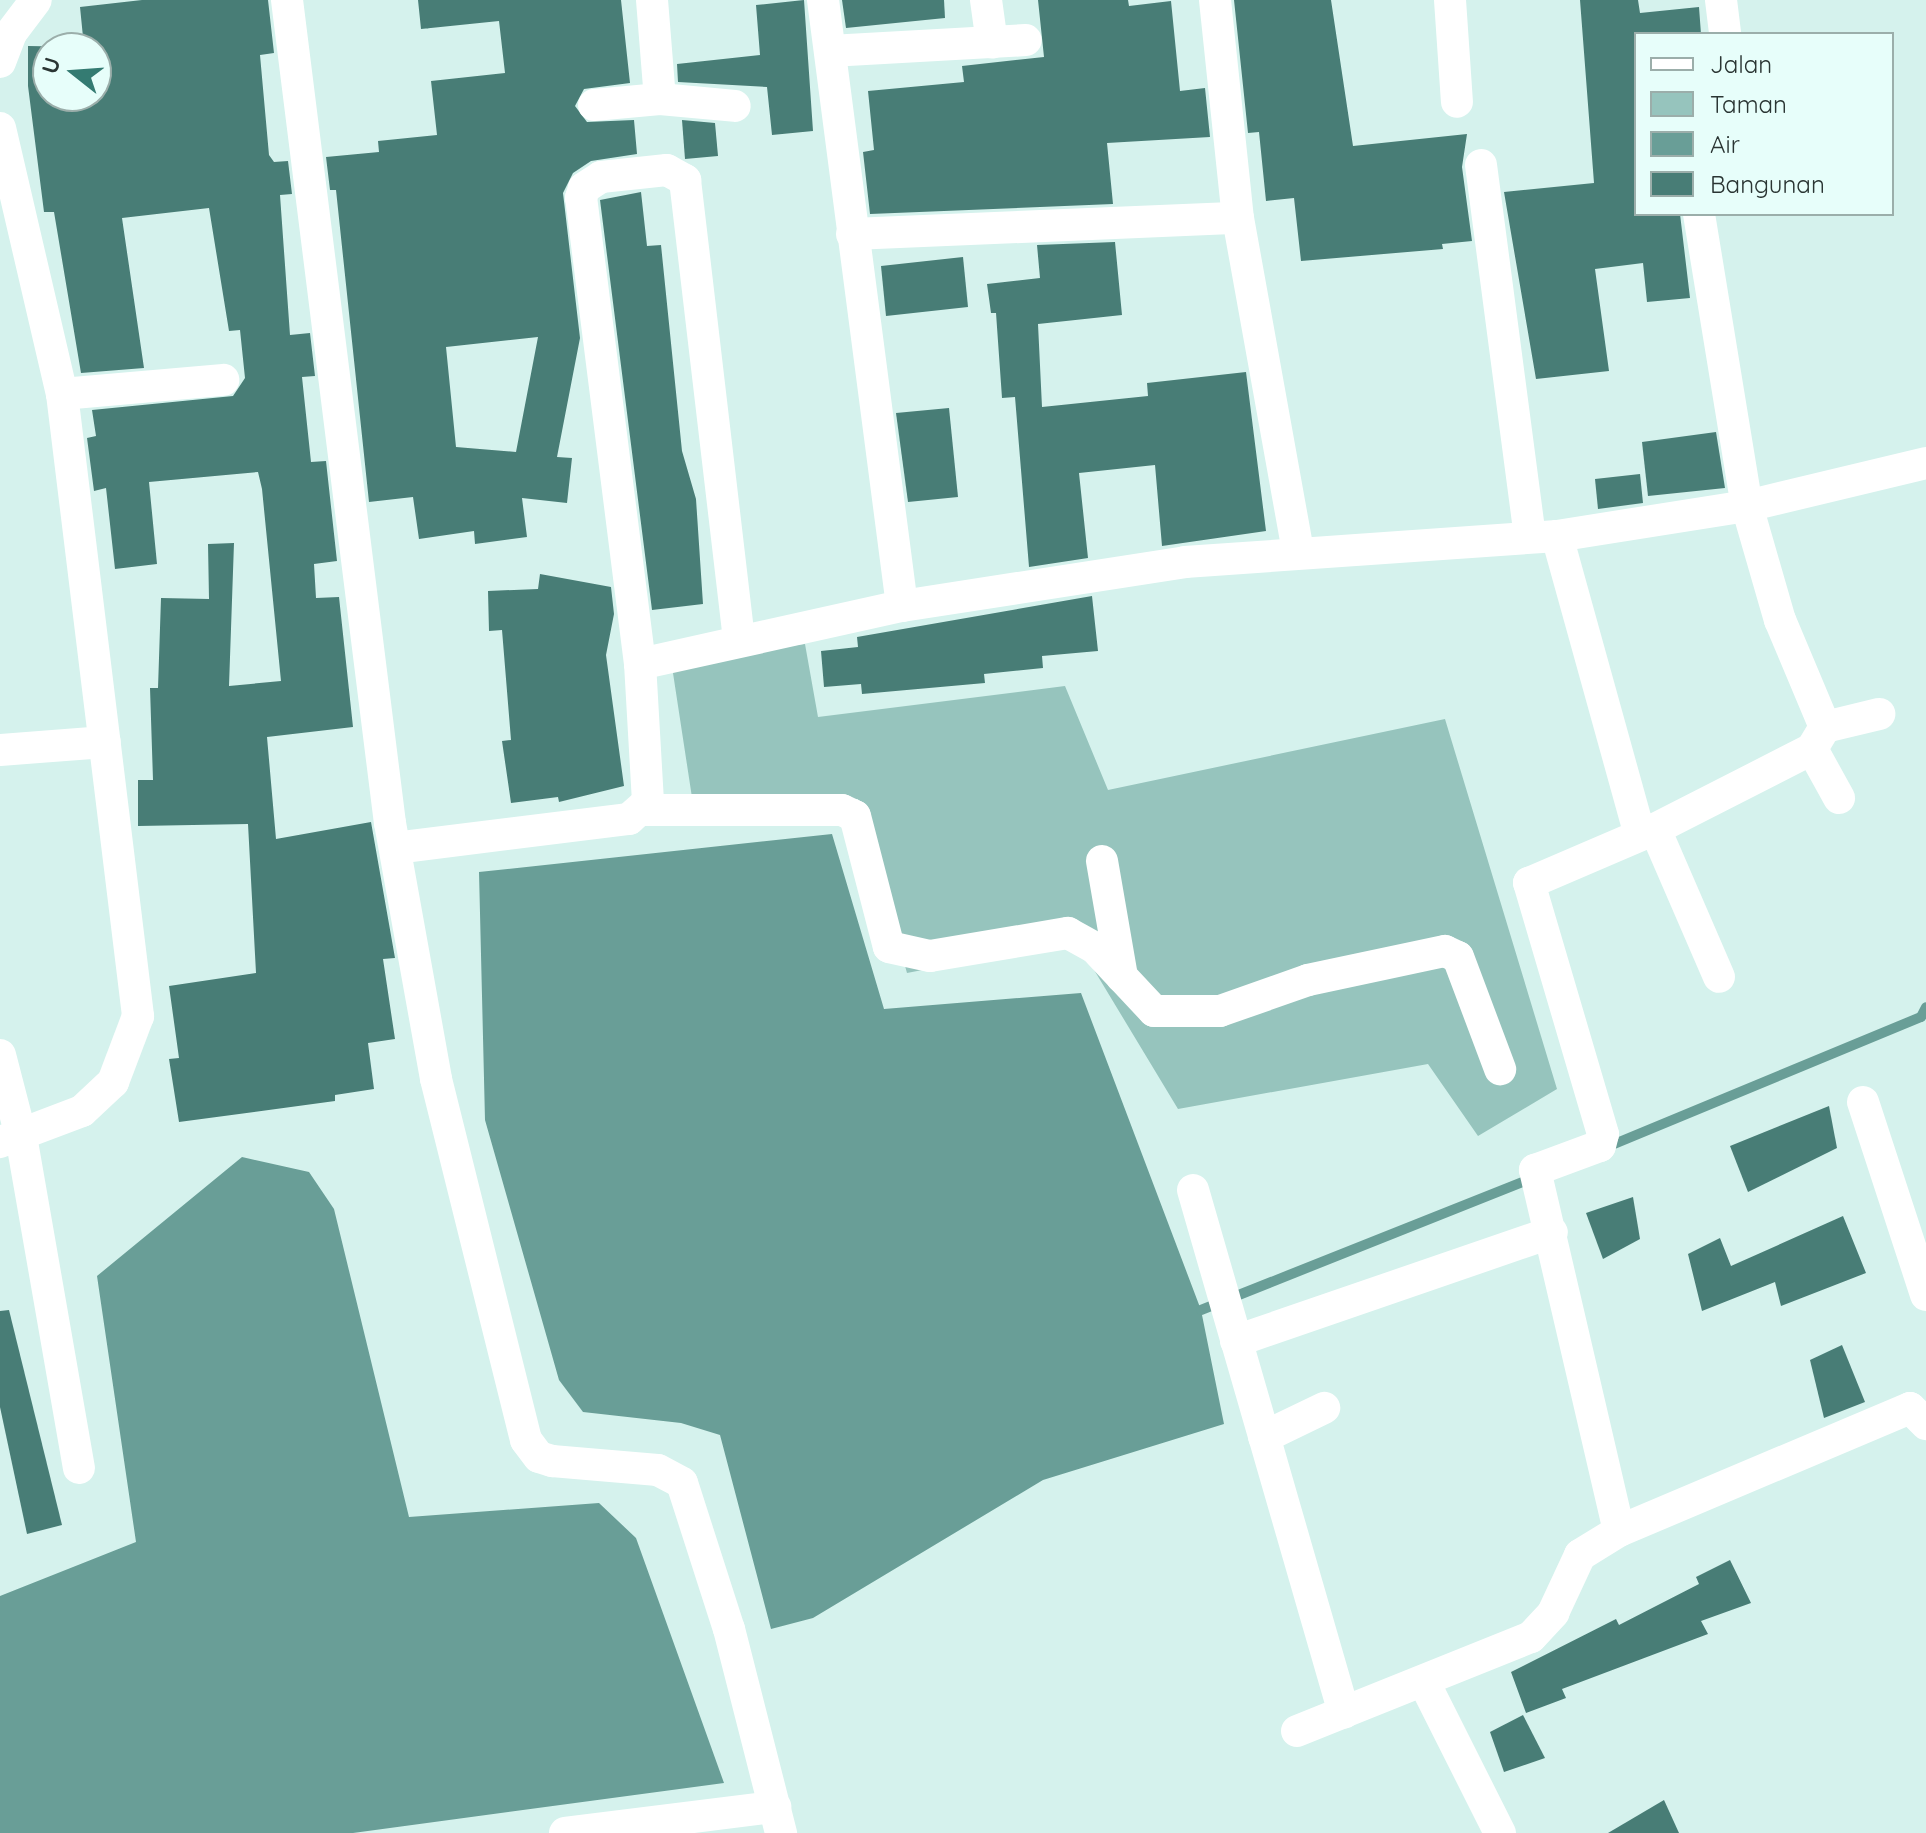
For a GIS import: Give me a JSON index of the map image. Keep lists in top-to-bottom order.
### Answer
{
  "legend": [
    "Jalan",
    "Taman",
    "Air",
    "Bangunan"
  ],
  "north": "left"
}
